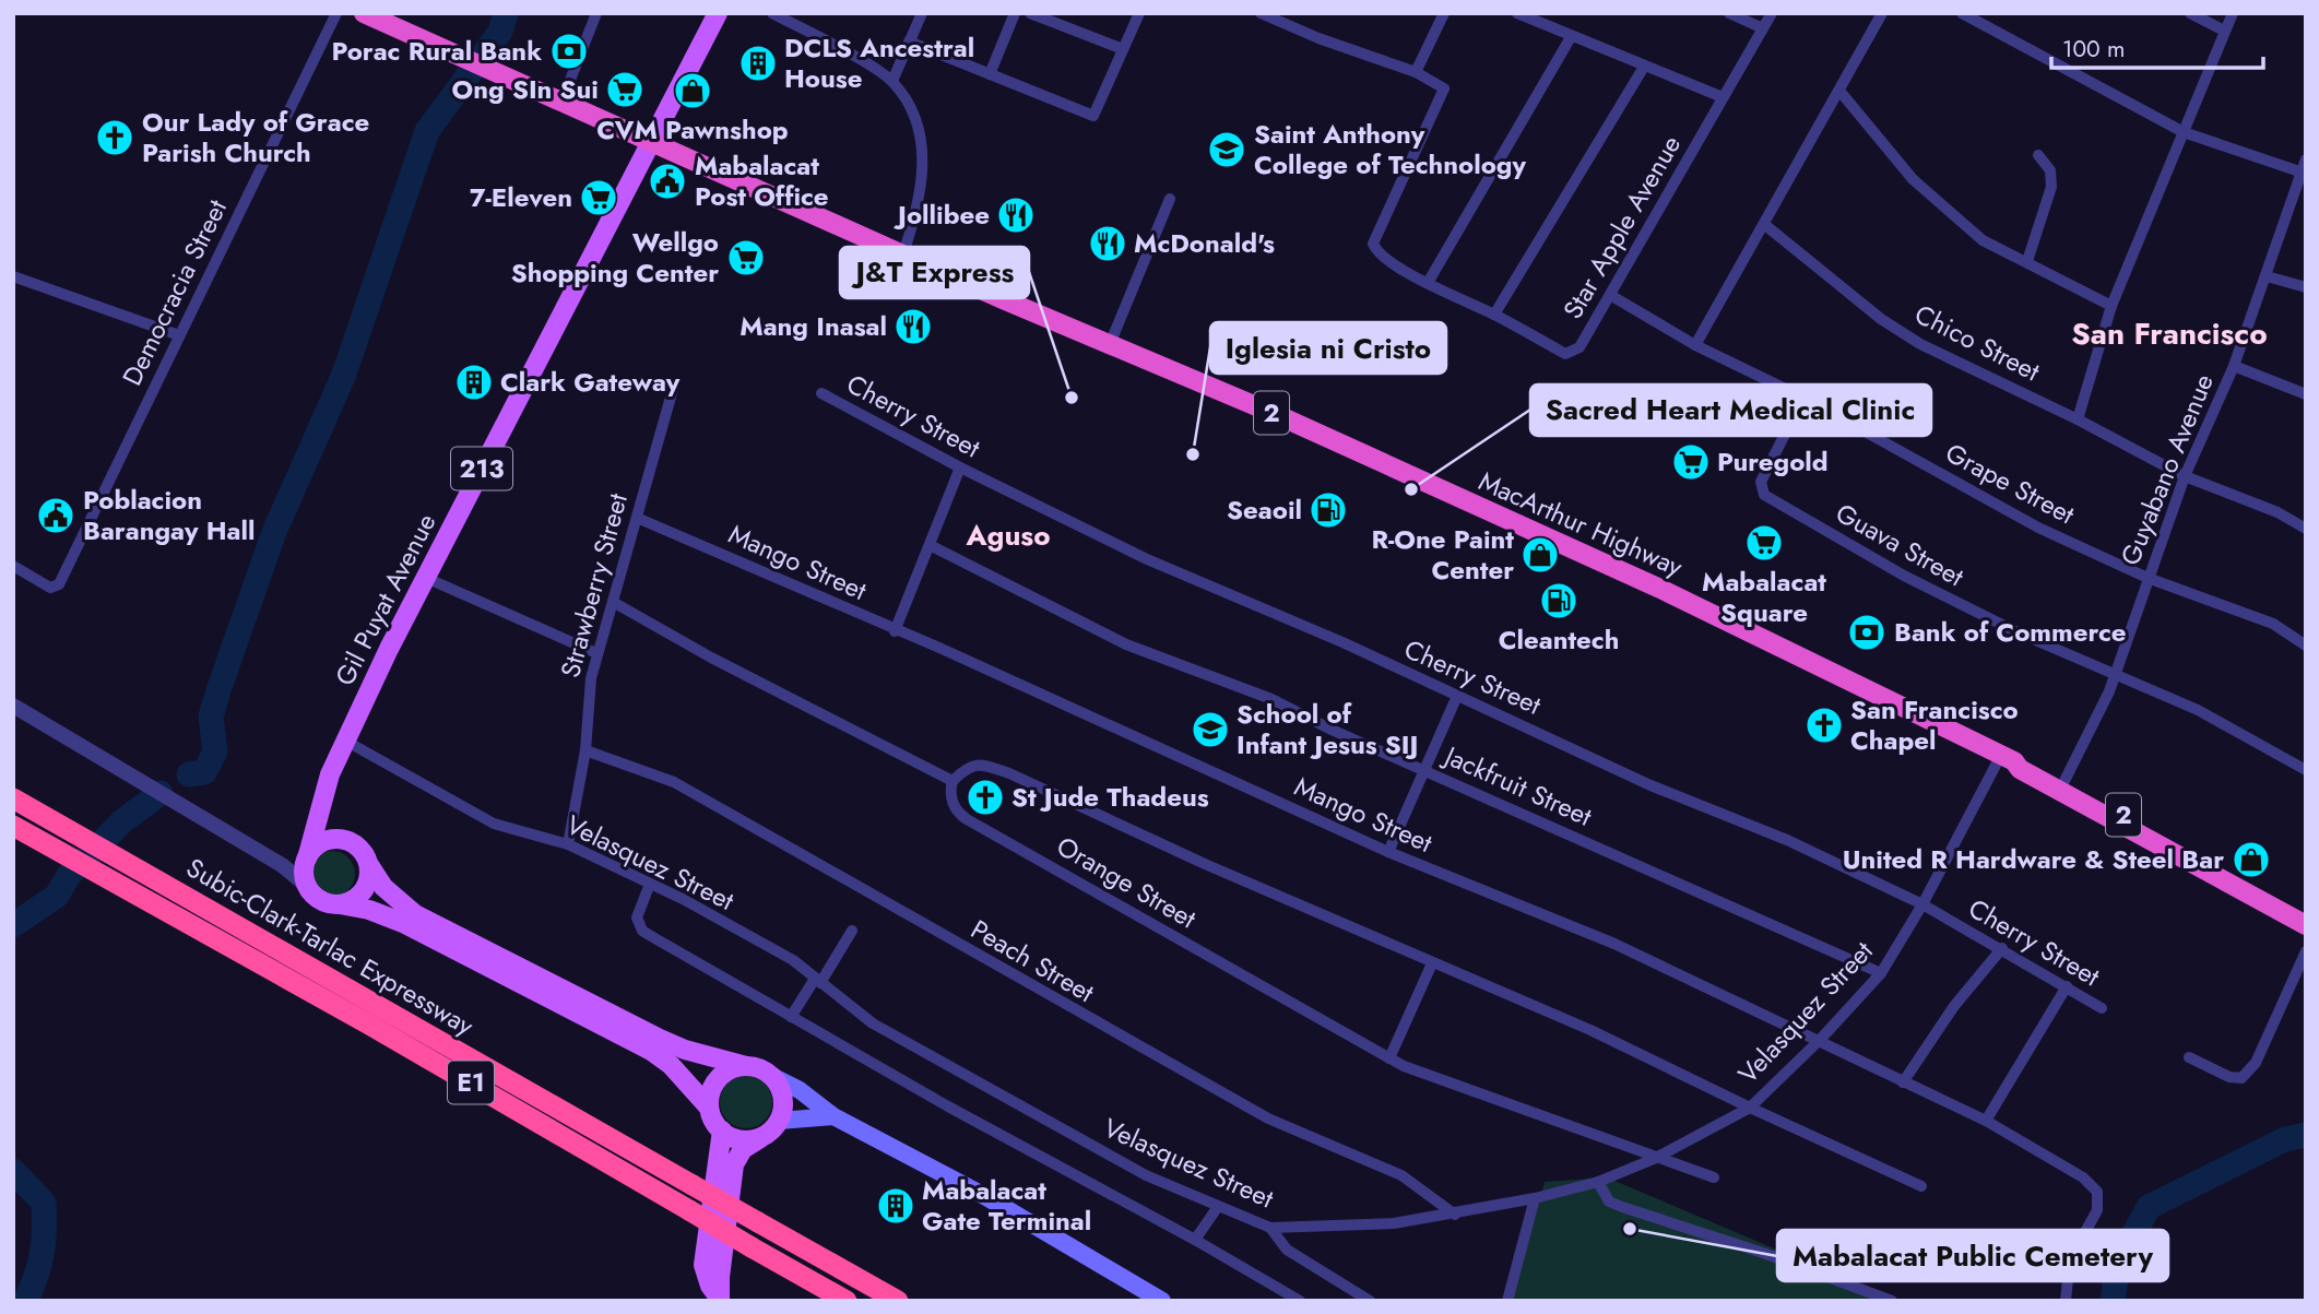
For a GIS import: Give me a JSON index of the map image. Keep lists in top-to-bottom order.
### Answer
{
  "streets": {
    "highway": [
      "2",
      "MacArthur Highway",
      "Subic-Clark-Tarlac Expressway",
      "E1"
    ],
    "main road": ["213", "Gil Puyat Avenue"],
    "street": [
      "Star Apple Avenue",
      "Democracia Street",
      "Chico Street",
      "Cherry Street",
      "Guyabano Avenue",
      "Grape Street",
      "Guava Street",
      "Mango Street",
      "Strawberry Street",
      "Jackfruit Street",
      "Velasquez Street",
      "Orange Street",
      "Peach Street"
    ]
  },
  "crossings": [
    ["Star Apple Avenue", "Grape Street"],
    ["Chico Street", "Guyabano Avenue"],
    ["Cherry Street", "Velasquez Street"],
    ["213", "MacArthur Highway"],
    ["213", "Gil Puyat Avenue"],
    ["Guyabano Avenue", "Grape Street"],
    ["Guyabano Avenue", "MacArthur Highway"],
    ["Guyabano Avenue", "Guava Street"],
    ["Grape Street", "Guava Street"],
    ["MacArthur Highway", "Gil Puyat Avenue"],
    ["MacArthur Highway", "Velasquez Street"],
    ["Mango Street", "Strawberry Street"],
    ["Mango Street", "Velasquez Street"],
    ["Strawberry Street", "Velasquez Street"],
    ["Strawberry Street", "Peach Street"],
    ["Gil Puyat Avenue", "Velasquez Street"],
    ["Jackfruit Street", "Velasquez Street"],
    ["Velasquez Street", "Orange Street"],
    ["Velasquez Street", "Peach Street"]
  ],
  "districts": ["San Francisco", "Aguso"],
  "places": {
    "bank": ["Porac Rural Bank", "Bank of Commerce"],
    "building": ["DCLS Ancestral House", "Clark Gateway", "Mabalacat Gate Terminal"],
    "supermarket": [
      "Ong SIn Sui",
      "7-Eleven",
      "Wellgo Shopping Center",
      "Puregold",
      "Mabalacat Square"
    ],
    "shop": ["CVM Pawnshop", "R-One Paint Center", "United R Hardware & Steel Bar"],
    "church": ["Our Lady of Grace Parish Church", "San Francisco Chapel", "St Jude Thadeus"],
    "school or university": ["Saint Anthony College of Technology", "School of Infant Jesus SIJ"],
    "public building": ["Mabalacat Post Office", "Poblacion Barangay Hall"],
    "restaurant": ["Jollibee", "McDonald's", "Mang Inasal"],
    "other": [
      "J&T Express",
      "Iglesia ni Cristo",
      "Sacred Heart Medical Clinic",
      "Mabalacat Public Cemetery"
    ],
    "fuel station": ["Seaoil", "Cleantech"]
  },
  "scale_bar": "100 m"
}
